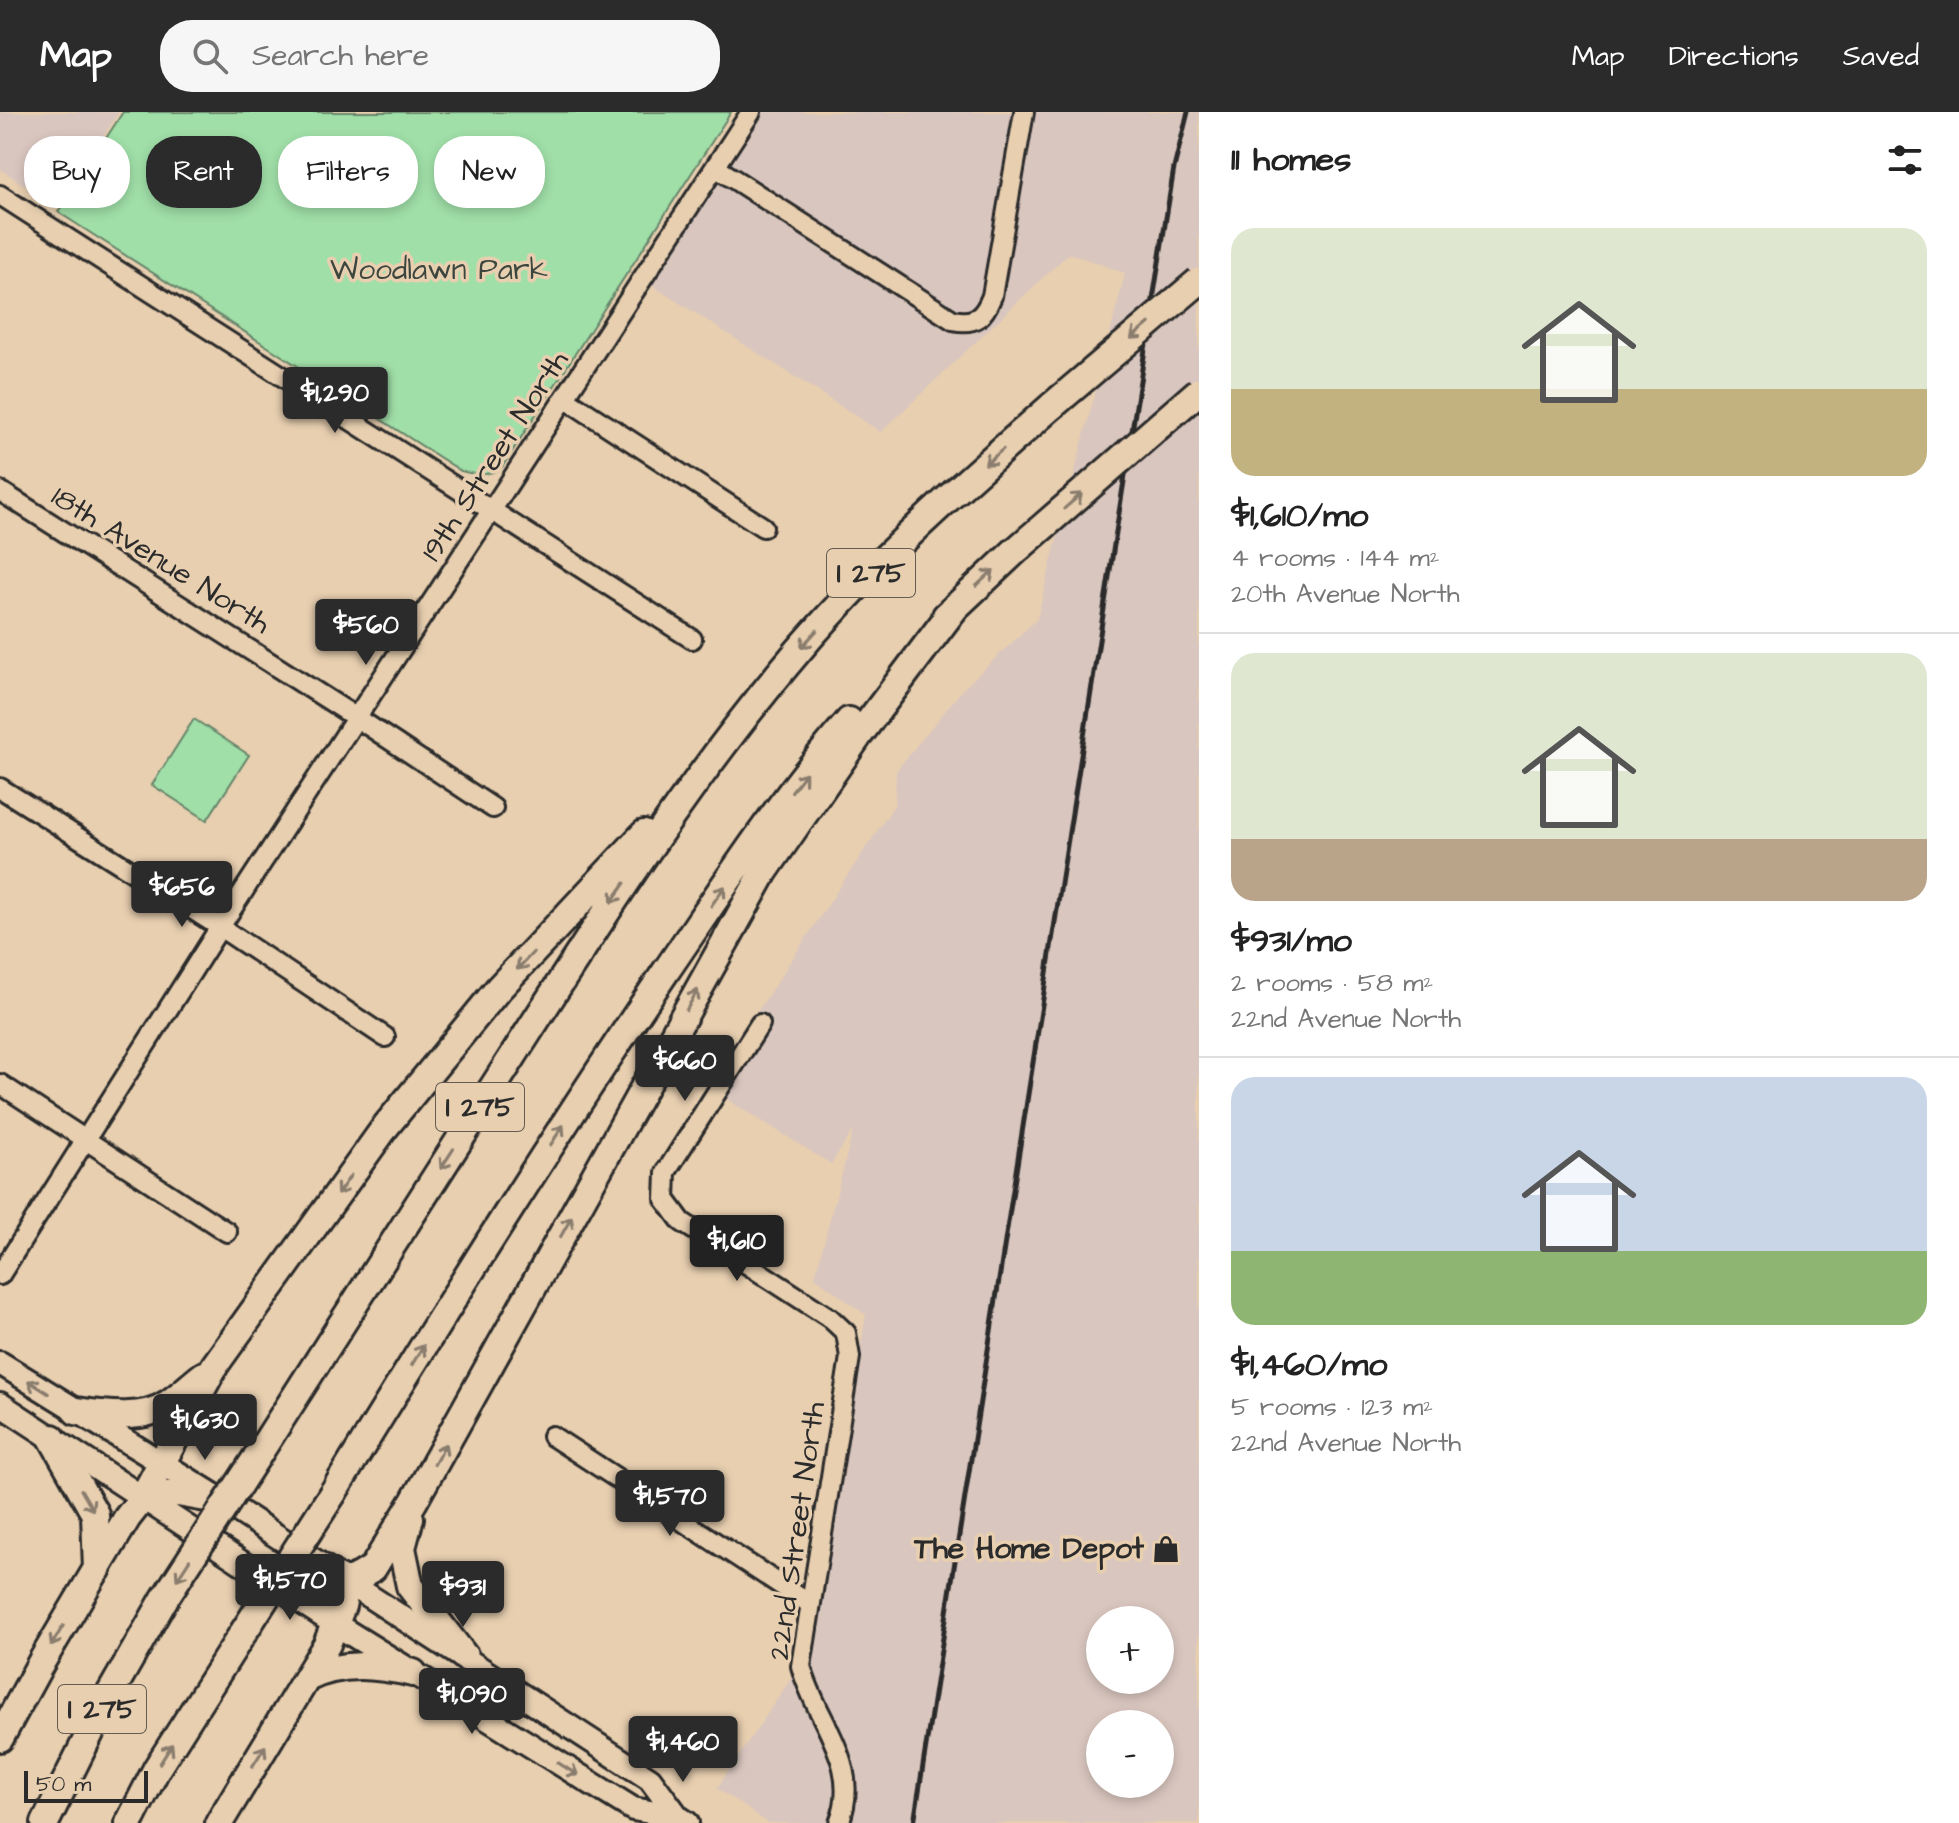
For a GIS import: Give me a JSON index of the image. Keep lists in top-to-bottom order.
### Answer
{
  "streets": {
    "highway": ["I 275"],
    "street": ["19th Street North", "18th Avenue North", "22nd Street North"]
  },
  "crossings": [
    ["19th Street North", "18th Avenue North"]
  ],
  "parks": ["Woodlawn Park"],
  "places": {
    "shop": ["The Home Depot"]
  },
  "scale_bar": "50 m",
  "page": {
    "header": "Map",
    "search": "Search here",
    "nav": ["Map", "Directions", "Saved"],
    "heading": "11 homes",
    "chip": [
      "Buy",
      "Rent",
      "Filters",
      "New"
    ],
    "list": [
      {
        "name": "$1,610/mo",
        "note": "4 rooms · 144 m² · 20th Avenue North"
      },
      {
        "name": "$931/mo",
        "note": "2 rooms · 58 m² · 22nd Avenue North"
      },
      {
        "name": "$1,460/mo",
        "note": "5 rooms · 123 m² · 22nd Avenue North"
      }
    ],
    "price": [
      "$1,290",
      "$560",
      "$656",
      "$660",
      "$1,610",
      "$1,630",
      "$1,570",
      "$1,570",
      "$931",
      "$1,090",
      "$1,460"
    ],
    "map_buttons": ["+", "−"],
    "scale": "50 m"
  }
}
